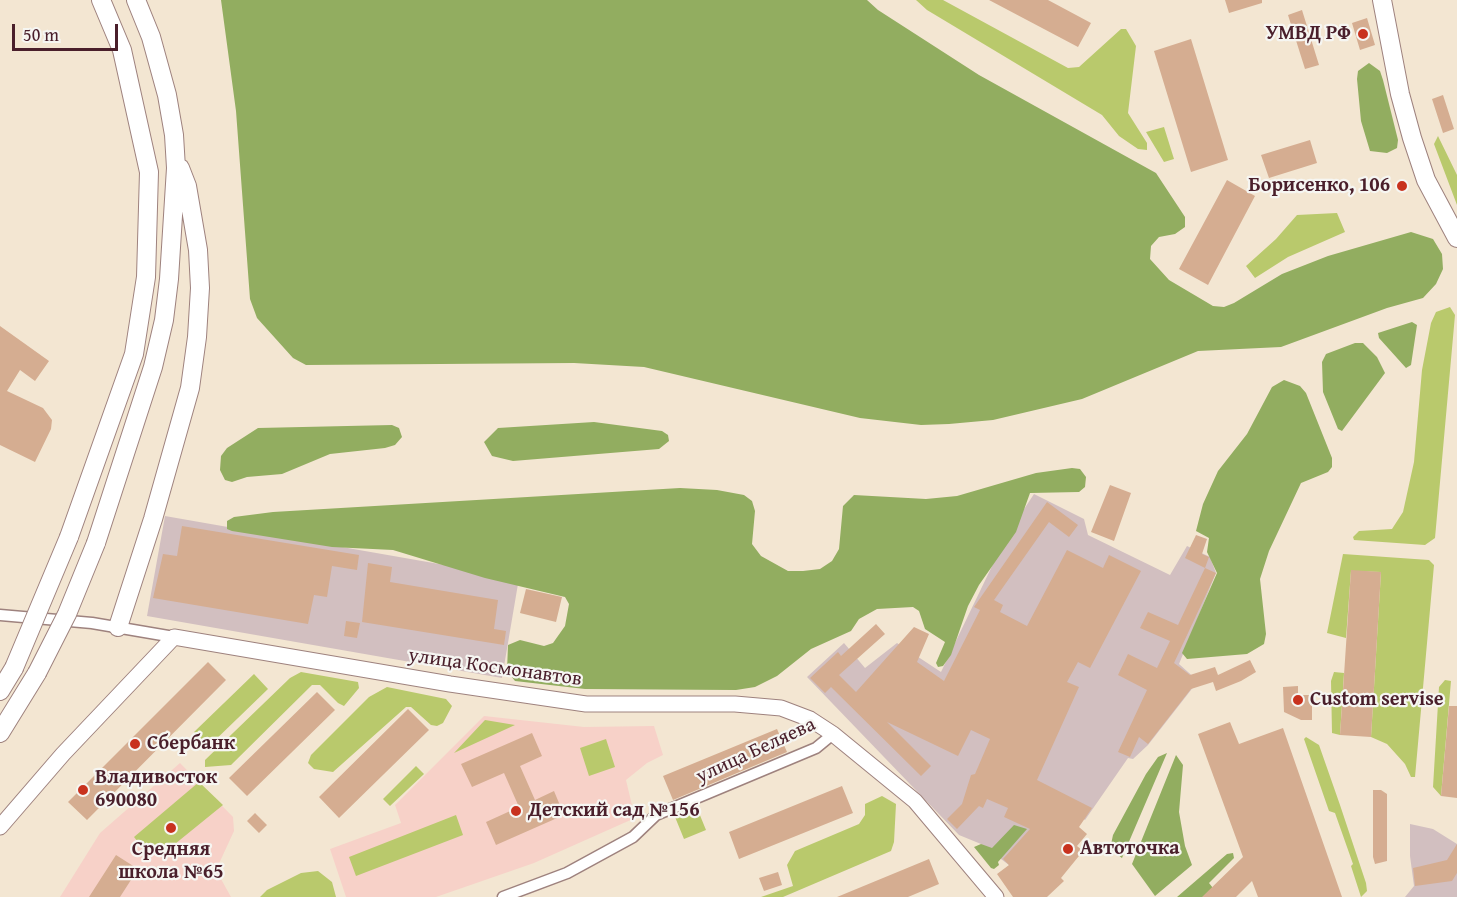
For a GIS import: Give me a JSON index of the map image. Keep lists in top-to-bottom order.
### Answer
{
  "streets": {
    "main road": ["улица Космонавтов"],
    "street": ["улица Беляева"]
  },
  "crossings": [
    ["улица Космонавтов", "улица Беляева"]
  ],
  "places": [
    "УМВД РФ",
    "Борисенко, 106",
    "Custom servise",
    "Сбербанк",
    "Владивосток 690080",
    "Детский сад №156",
    "Средняя школа №65",
    "Автоточка"
  ],
  "scale_bar": "50 m"
}
